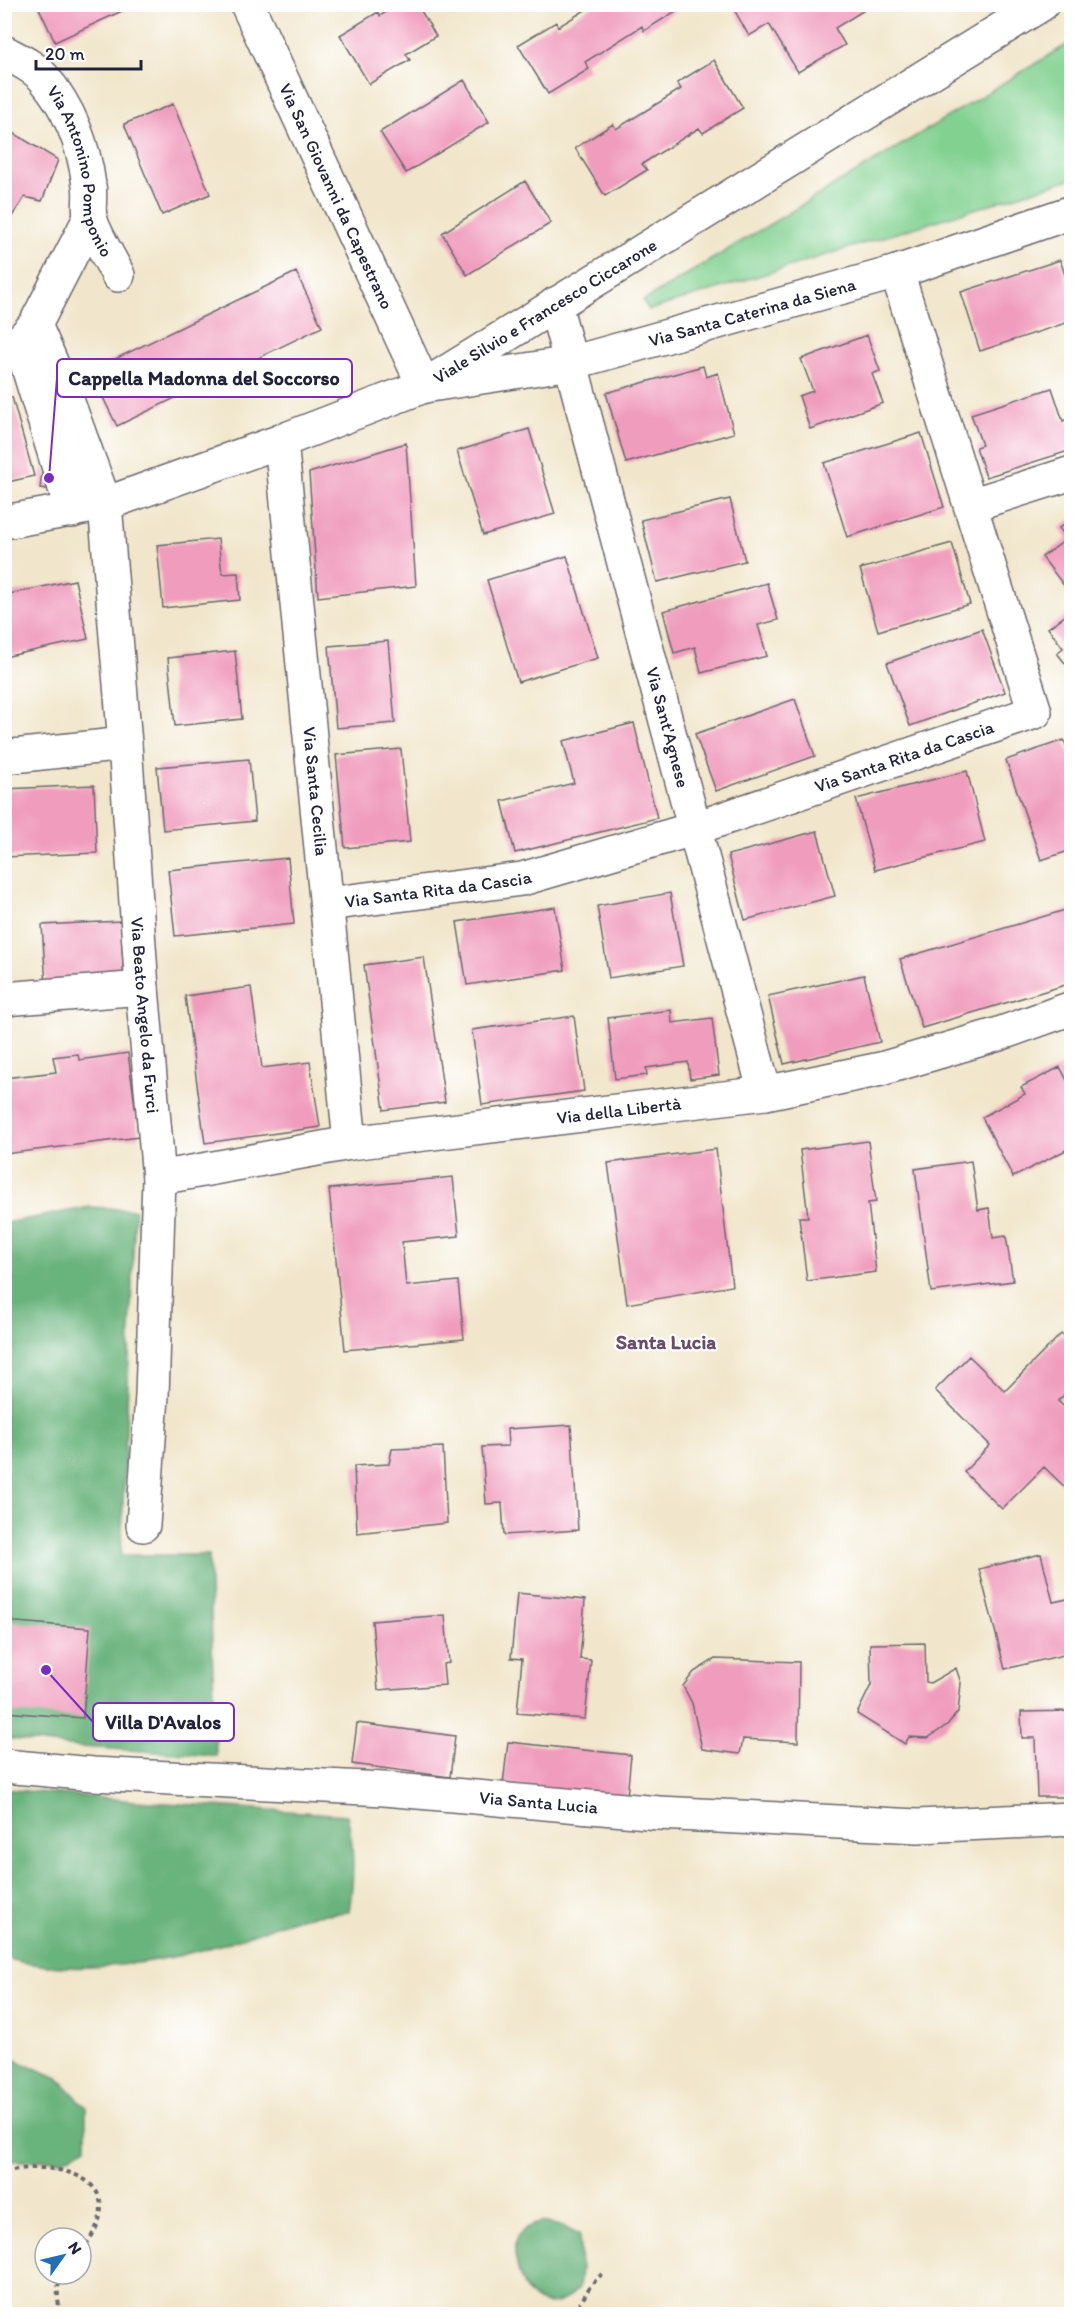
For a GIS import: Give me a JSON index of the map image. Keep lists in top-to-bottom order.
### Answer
{
  "streets": {
    "street": [
      "Via Antonino Pomponio",
      "Via San Giovanni da Capestrano",
      "Viale Silvio e Francesco Ciccarone",
      "Via Santa Caterina da Siena",
      "Via Sant'Agnese",
      "Via Santa Rita da Cascia",
      "Via Santa Cecilia",
      "Via Beato Angelo da Furci",
      "Via della Libertà",
      "Via Santa Lucia"
    ]
  },
  "crossings": [
    ["Via San Giovanni da Capestrano", "Viale Silvio e Francesco Ciccarone"],
    ["Via San Giovanni da Capestrano", "Via Santa Caterina da Siena"],
    ["Viale Silvio e Francesco Ciccarone", "Via Santa Caterina da Siena"],
    ["Viale Silvio e Francesco Ciccarone", "Via Sant'Agnese"],
    ["Viale Silvio e Francesco Ciccarone", "Via Santa Cecilia"],
    ["Viale Silvio e Francesco Ciccarone", "Via Beato Angelo da Furci"],
    ["Via Santa Caterina da Siena", "Via Sant'Agnese"],
    ["Via Santa Caterina da Siena", "Via Santa Rita da Cascia"],
    ["Via Sant'Agnese", "Via Santa Rita da Cascia"],
    ["Via Sant'Agnese", "Via della Libertà"],
    ["Via Santa Rita da Cascia", "Via Santa Cecilia"],
    ["Via Santa Cecilia", "Via della Libertà"],
    ["Via Beato Angelo da Furci", "Via della Libertà"]
  ],
  "districts": ["Santa Lucia"],
  "places": ["Cappella Madonna del Soccorso", "Villa D'Avalos"],
  "scale_bar": "20 m",
  "north": "top right"
}
